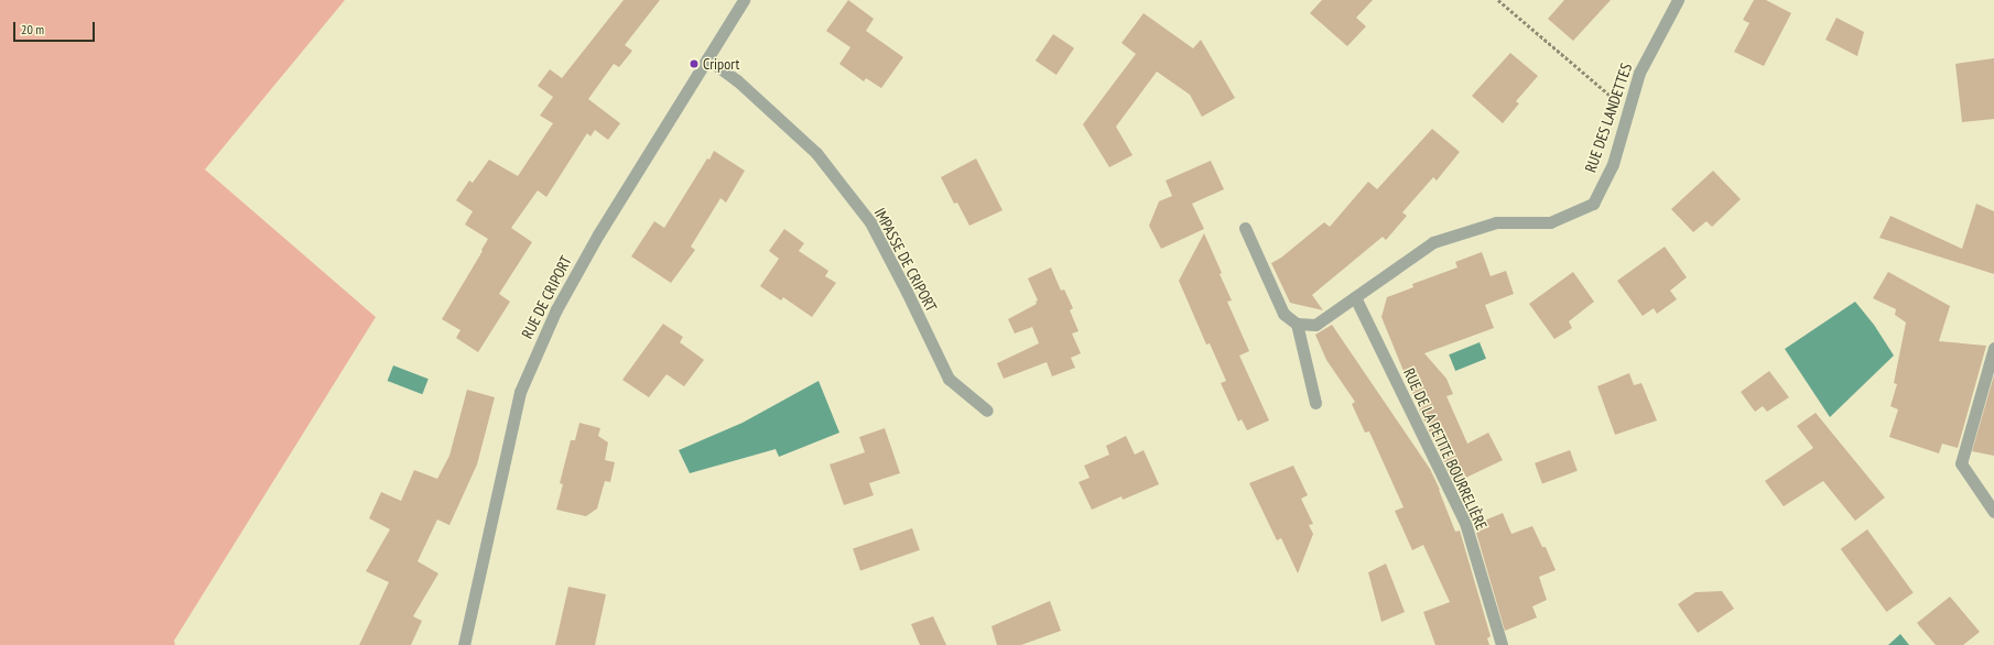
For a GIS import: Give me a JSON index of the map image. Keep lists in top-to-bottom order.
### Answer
{
  "streets": {
    "street": [
      "RUE DES LANDETTES",
      "IMPASSE DE CRIPORT",
      "RUE DE CRIPORT",
      "RUE DE LA PETITE BOURRELIÈRE"
    ]
  },
  "crossings": [
    ["RUE DES LANDETTES", "RUE DE LA PETITE BOURRELIÈRE"],
    ["IMPASSE DE CRIPORT", "RUE DE CRIPORT"]
  ],
  "places": ["Criport"],
  "scale_bar": "20 m"
}
